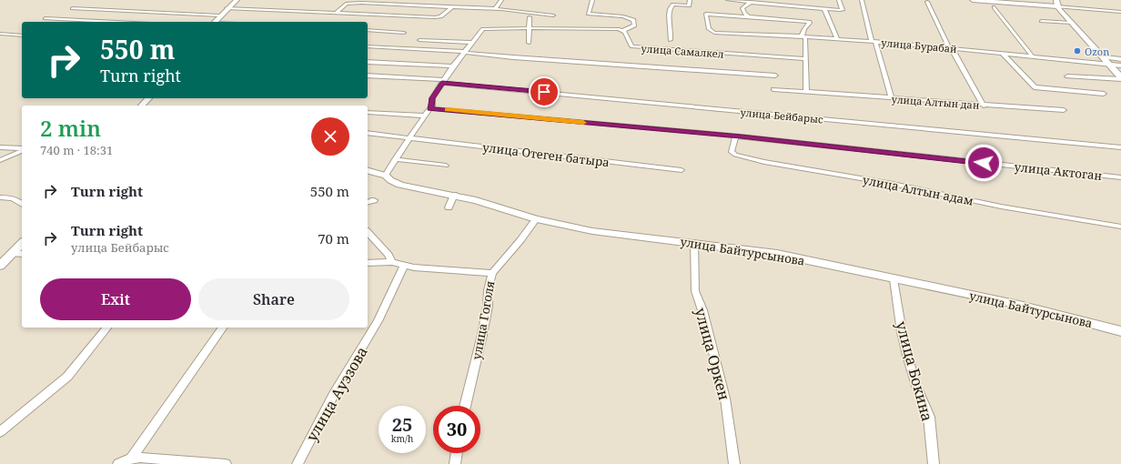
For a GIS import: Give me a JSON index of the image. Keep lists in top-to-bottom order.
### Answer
{
  "streets": {
    "street": [
      "улица Бурабай",
      "улица Самалкел",
      "улица Алтын дан",
      "улица Бейбарыс",
      "улица Отеген батыра",
      "улица Актоган",
      "улица Алтын адам",
      "улица Байтурсынова",
      "улица Гоголя",
      "улица Оркен",
      "улица Бокина",
      "улица Ауэзова"
    ]
  },
  "crossings": [
    ["улица Актоган", "улица Алтын адам"],
    ["улица Байтурсынова", "улица Гоголя"],
    ["улица Байтурсынова", "улица Оркен"],
    ["улица Байтурсынова", "улица Бокина"]
  ],
  "places": ["Ozon"],
  "page": {
    "turn": ["550 m", "Turn right"],
    "heading": ["2 min", "740 m · 18:31"],
    "list": [
      {
        "name": "Turn right",
        "value": "550 m"
      },
      {
        "name": "Turn right",
        "note": "улица Бейбарыс",
        "value": "70 m"
      }
    ],
    "buttons": ["Exit", "Share"],
    "speed": "25 km/h",
    "limit": "30"
  }
}
